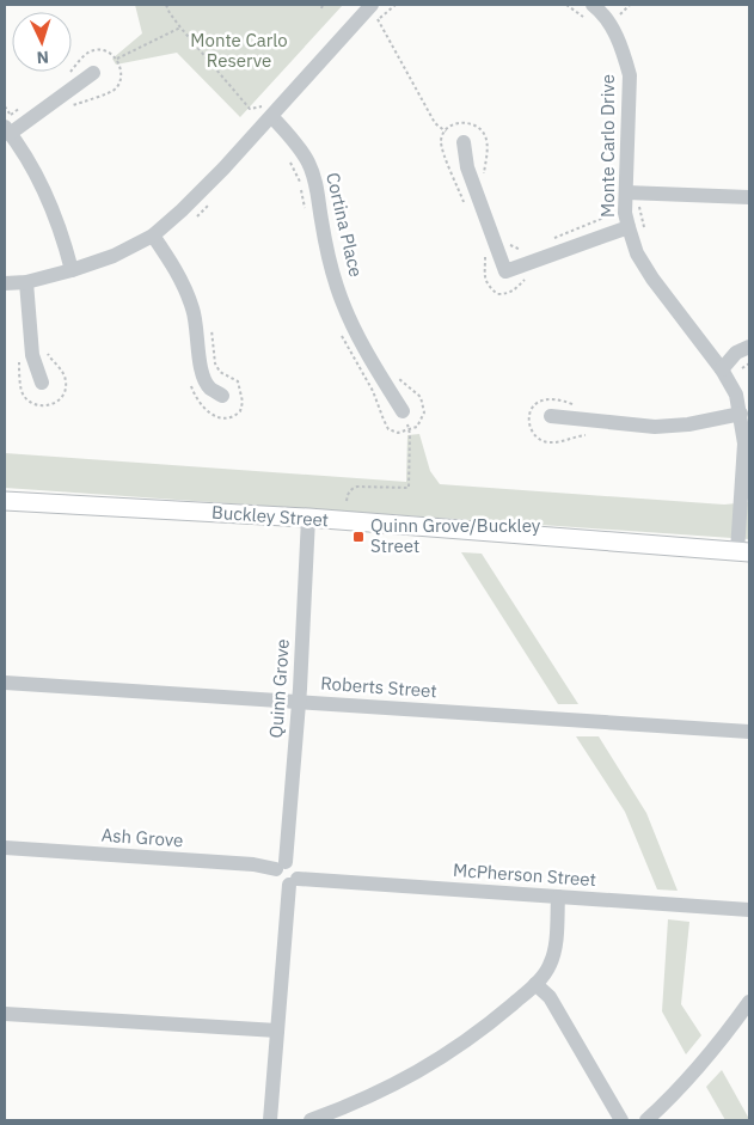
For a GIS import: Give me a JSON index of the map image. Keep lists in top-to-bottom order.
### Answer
{
  "streets": {
    "main road": ["Buckley Street"],
    "street": [
      "Monte Carlo Drive",
      "Cortina Place",
      "Roberts Street",
      "Quinn Grove",
      "Ash Grove",
      "McPherson Street"
    ]
  },
  "crossings": [
    ["Monte Carlo Drive", "Buckley Street"],
    ["Buckley Street", "Quinn Grove"],
    ["Roberts Street", "Quinn Grove"],
    ["Quinn Grove", "Ash Grove"]
  ],
  "parks": ["Monte Carlo Reserve"],
  "places": {
    "transit": ["Quinn Grove/Buckley Street"]
  },
  "north": "bottom"
}
